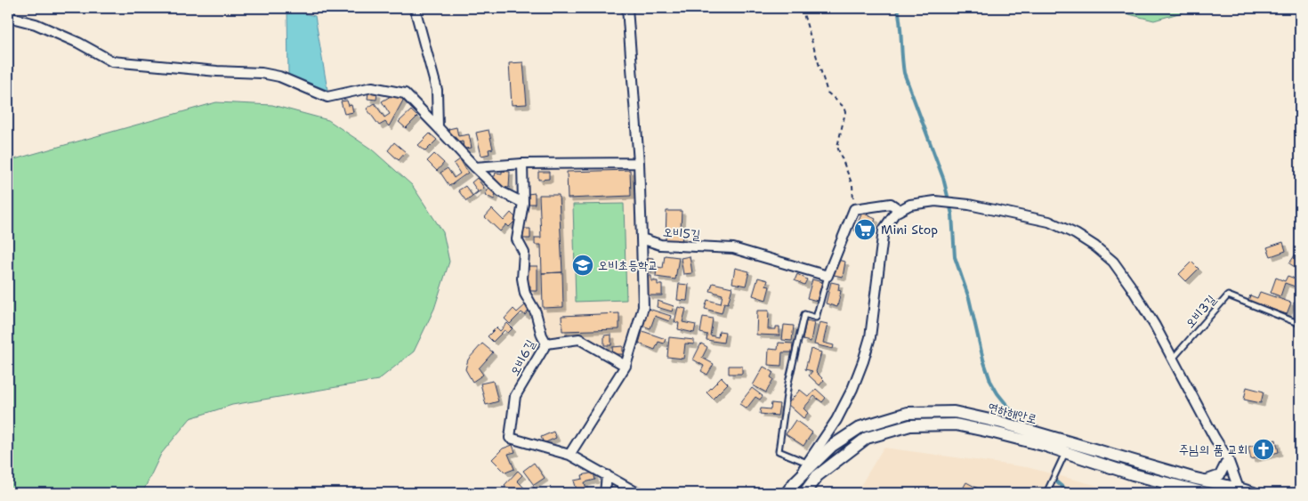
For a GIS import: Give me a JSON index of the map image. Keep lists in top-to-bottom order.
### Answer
{
  "streets": {
    "street": ["오비5길", "오비6길", "연하해안로"],
    "lane": ["오비3길"]
  },
  "crossings": [
    ["오비3길", "연하해안로"]
  ],
  "places": {
    "supermarket": ["Mini Stop"],
    "school or university": ["오비초등학교"],
    "church": ["주님의 품 교회"]
  }
}
